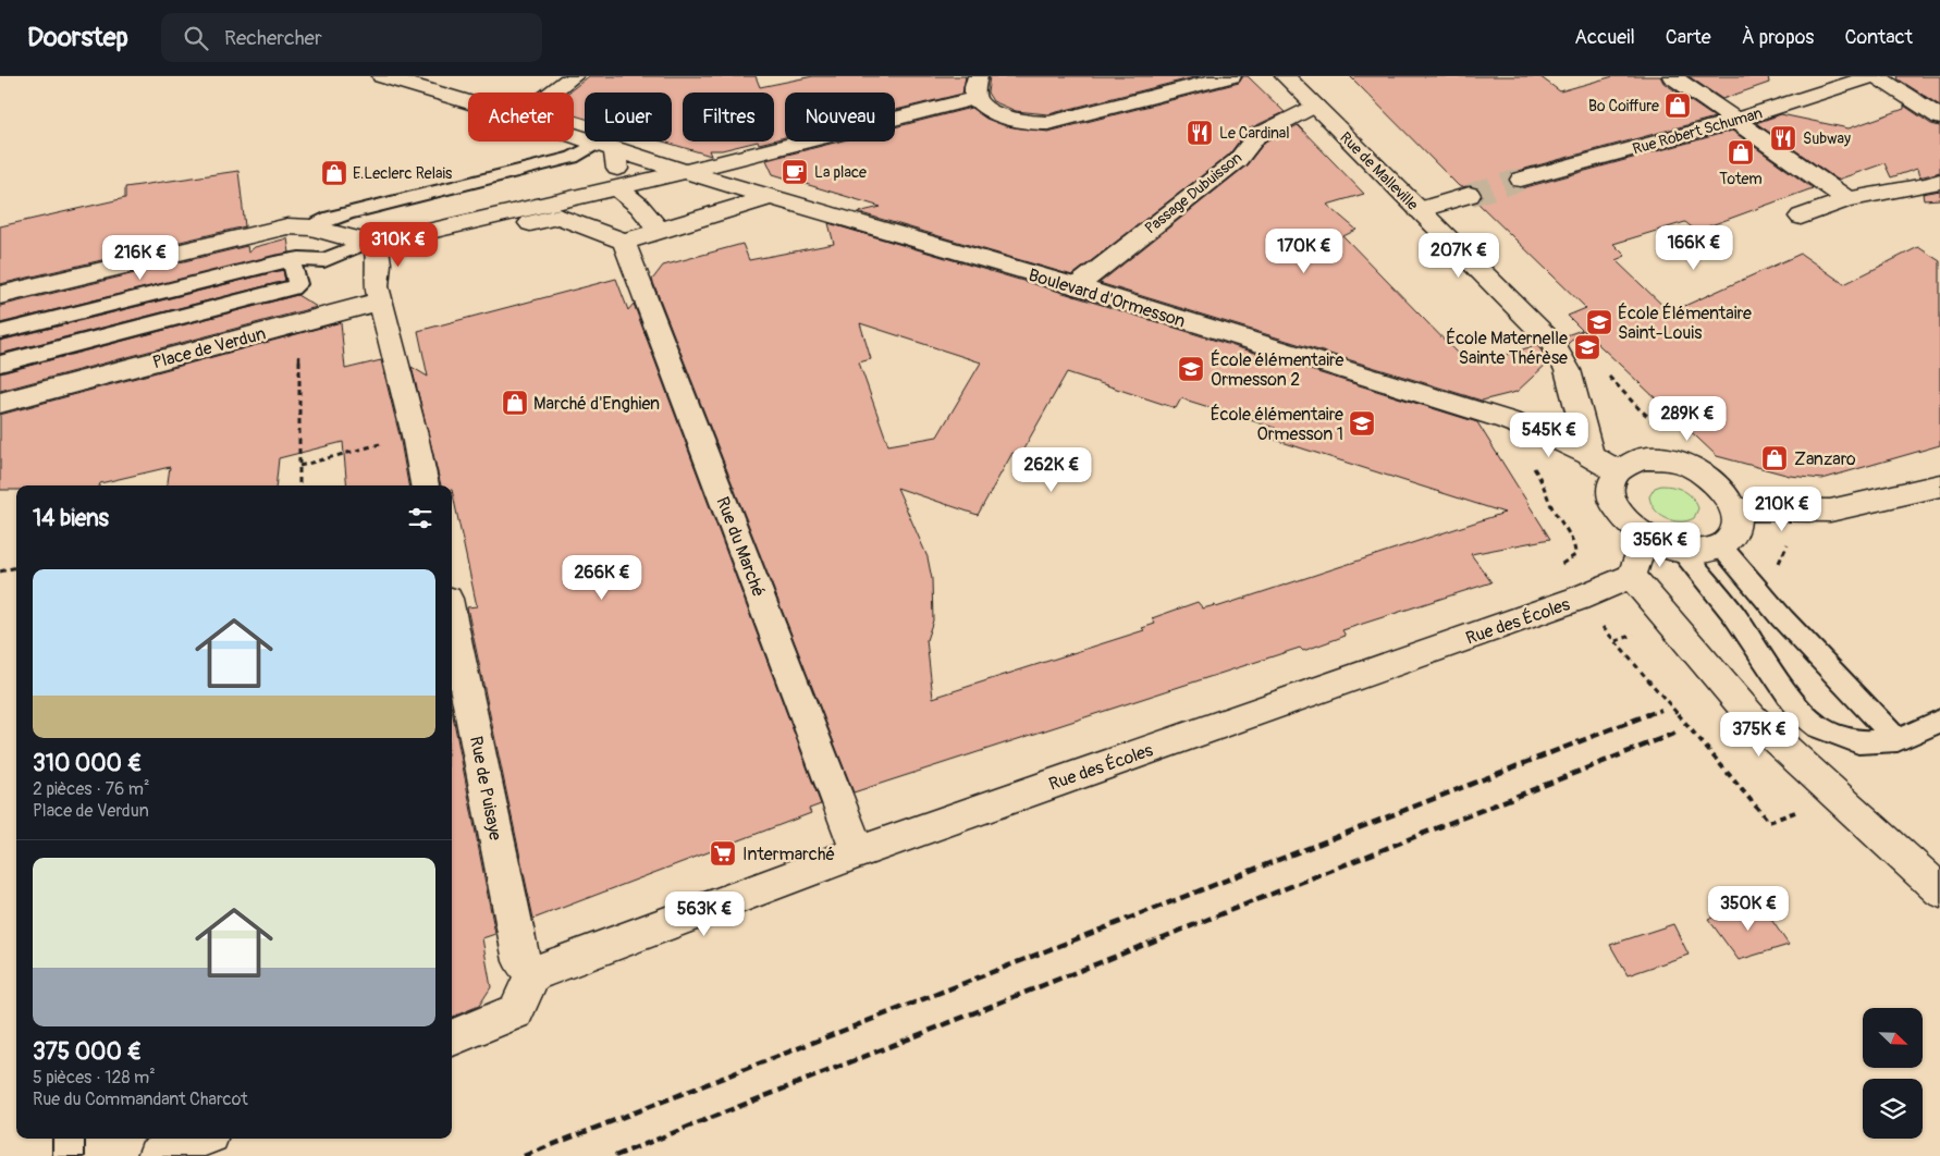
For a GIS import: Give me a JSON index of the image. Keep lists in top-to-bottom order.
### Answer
{
  "streets": {
    "street": [
      "Rue Robert Schuman",
      "Rue de Malleville",
      "Passage Dubuisson",
      "Boulevard d'Ormesson",
      "Place de Verdun",
      "Rue du Marché",
      "Rue des Écoles",
      "Rue de Puisaye"
    ]
  },
  "crossings": [
    ["Rue de Malleville", "Passage Dubuisson"],
    ["Rue de Malleville", "Boulevard d'Ormesson"],
    ["Passage Dubuisson", "Boulevard d'Ormesson"],
    ["Rue du Marché", "Rue des Écoles"],
    ["Rue des Écoles", "Rue de Puisaye"]
  ],
  "places": {
    "shop": [
      "Bo Coiffure",
      "Totem",
      "E.Leclerc Relais",
      "Marché d'Enghien",
      "Zanzaro"
    ],
    "restaurant": ["Le Cardinal", "Subway"],
    "cafe": ["La place"],
    "school or university": [
      "École Élémentaire Saint-Louis",
      "École Maternelle Sainte Thérèse",
      "École élémentaire Ormesson 2",
      "École élémentaire Ormesson 1"
    ],
    "supermarket": ["Intermarché"]
  },
  "north": "bottom right",
  "page": {
    "header": "Doorstep",
    "search": "Rechercher",
    "nav": [
      "Accueil",
      "Carte",
      "À propos",
      "Contact"
    ],
    "chip": [
      "Acheter",
      "Louer",
      "Filtres",
      "Nouveau"
    ],
    "price": [
      "310K €",
      "166K €",
      "170K €",
      "207K €",
      "216K €",
      "289K €",
      "545K €",
      "262K €",
      "210K €",
      "356K €",
      "266K €",
      "375K €",
      "350K €",
      "563K €"
    ],
    "heading": "14 biens",
    "list": [
      {
        "name": "310 000 €",
        "note": "2 pièces · 76 m² · Place de Verdun"
      },
      {
        "name": "375 000 €",
        "note": "5 pièces · 128 m² · Rue du Commandant Charcot"
      }
    ]
  }
}
